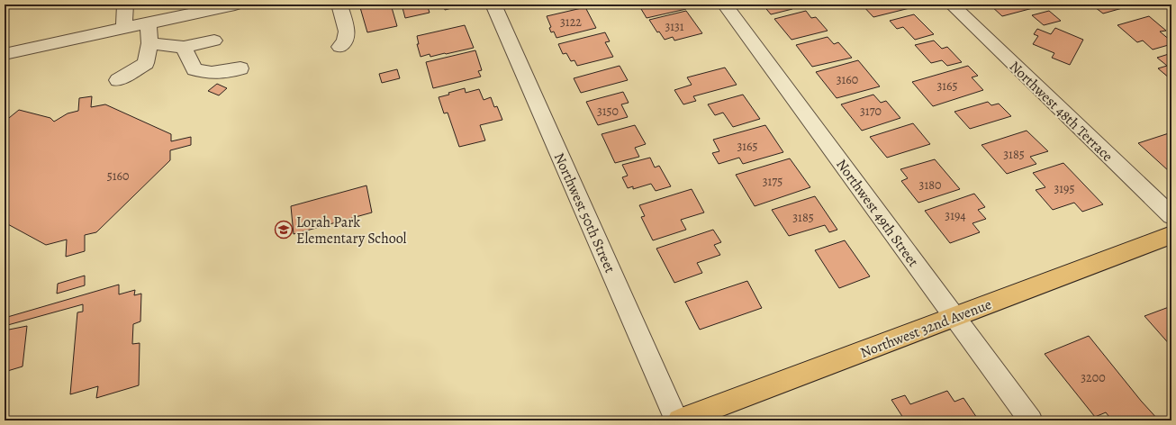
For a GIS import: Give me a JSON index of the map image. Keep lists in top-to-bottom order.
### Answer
{
  "streets": {
    "main road": ["Northwest 32nd Avenue"],
    "street": ["Northwest 48th Terrace", "Northwest 50th Street", "Northwest 49th Street"]
  },
  "crossings": [
    ["Northwest 50th Street", "Northwest 32nd Avenue"],
    ["Northwest 49th Street", "Northwest 32nd Avenue"]
  ],
  "places": {
    "school or university": ["Lorah Park Elementary School"]
  },
  "house_numbers": [
    "3122",
    "3131",
    "3160",
    "3165",
    "3150",
    "3170",
    "3165",
    "3185",
    "5160",
    "3175",
    "3180",
    "3195",
    "3194",
    "3185",
    "3200"
  ]
}
